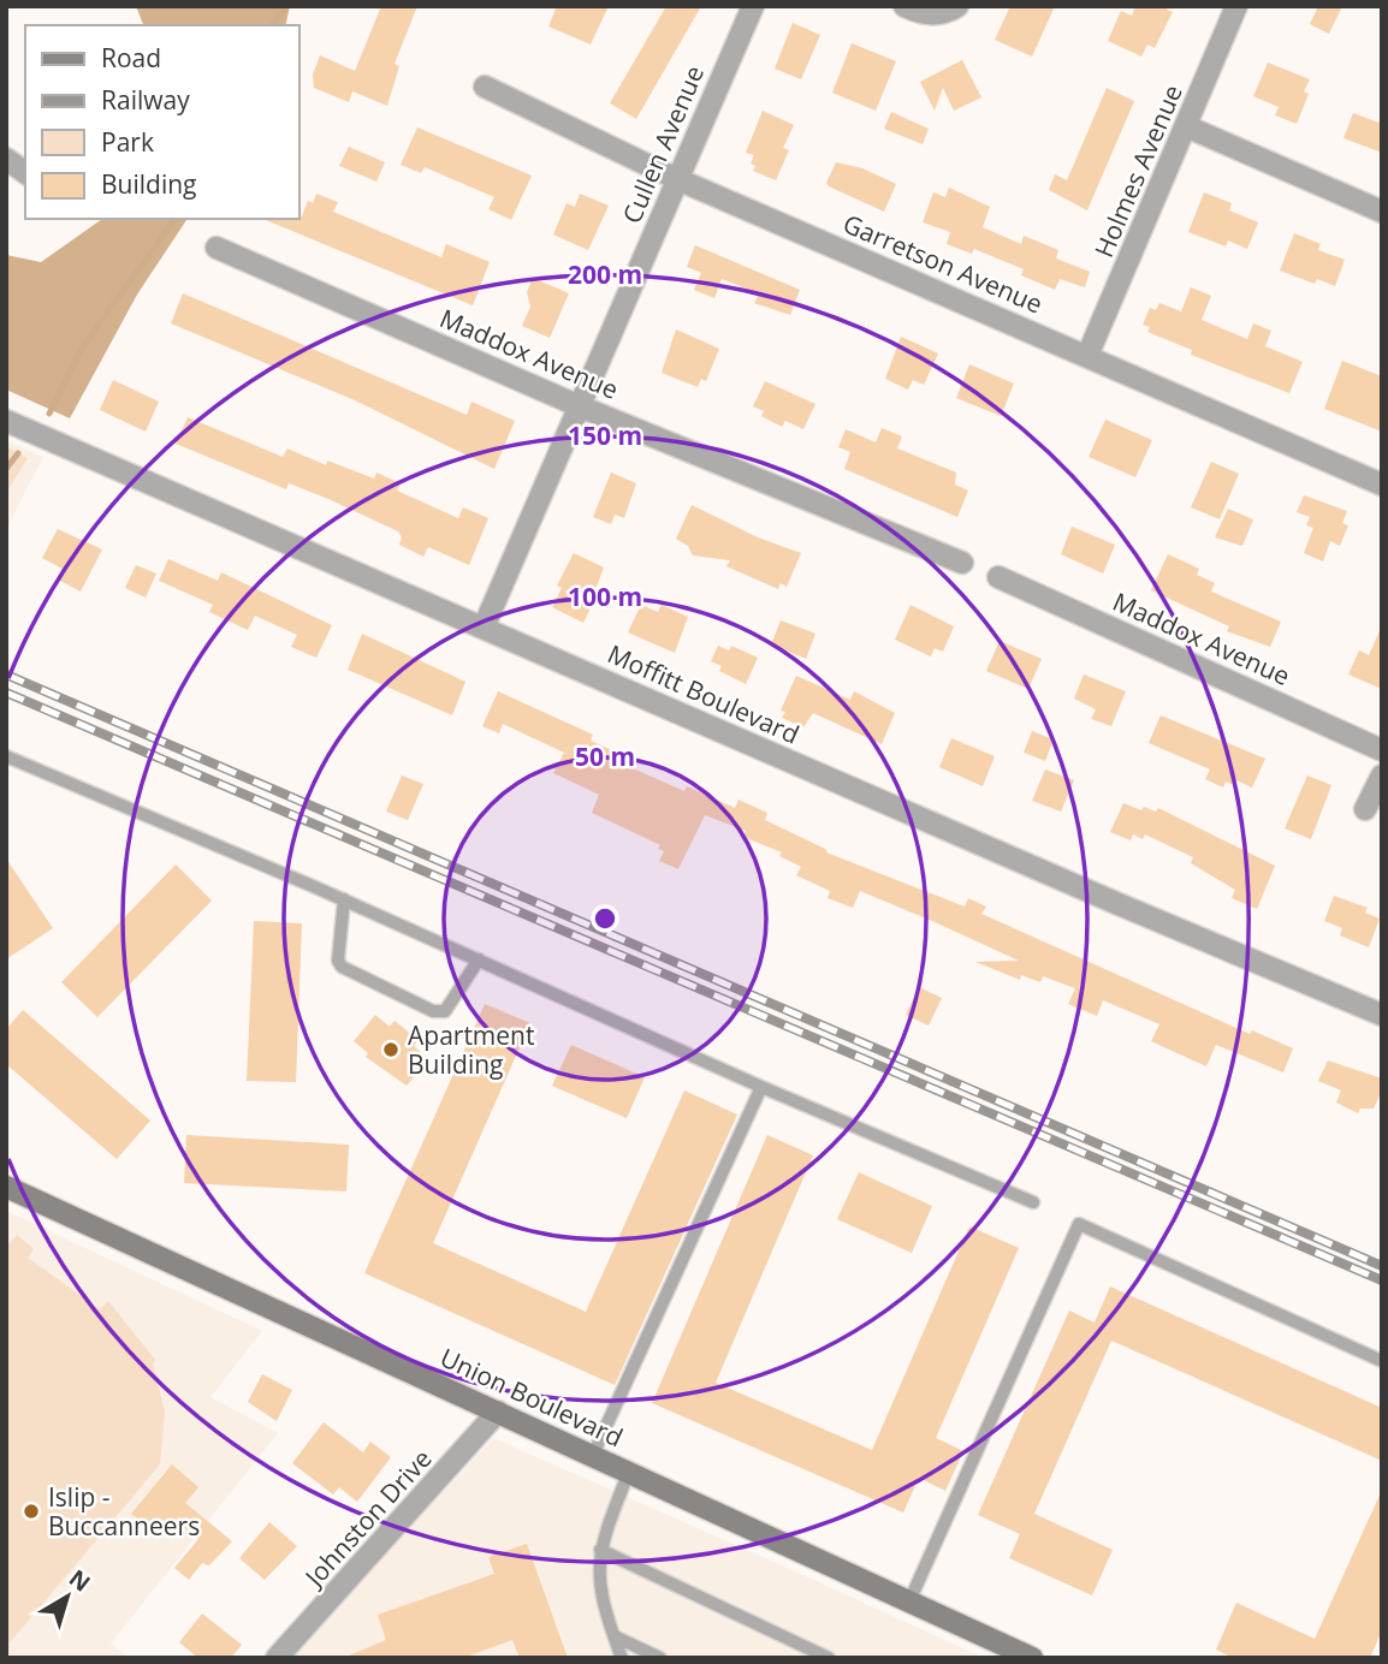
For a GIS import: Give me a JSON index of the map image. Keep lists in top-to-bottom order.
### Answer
{
  "streets": {
    "main road": ["Union Boulevard"],
    "street": [
      "Cullen Avenue",
      "Holmes Avenue",
      "Garretson Avenue",
      "Maddox Avenue",
      "Moffitt Boulevard",
      "Johnston Drive"
    ]
  },
  "crossings": [
    ["Cullen Avenue", "Garretson Avenue"],
    ["Cullen Avenue", "Maddox Avenue"],
    ["Cullen Avenue", "Moffitt Boulevard"],
    ["Holmes Avenue", "Garretson Avenue"],
    ["Union Boulevard", "Johnston Drive"]
  ],
  "places": ["Apartment Building", "Islip - Buccanneers"],
  "legend": [
    "Road",
    "Railway",
    "Park",
    "Building"
  ],
  "north": "top right",
  "rings": [
    "200 m",
    "150 m",
    "100 m",
    "50 m"
  ]
}
